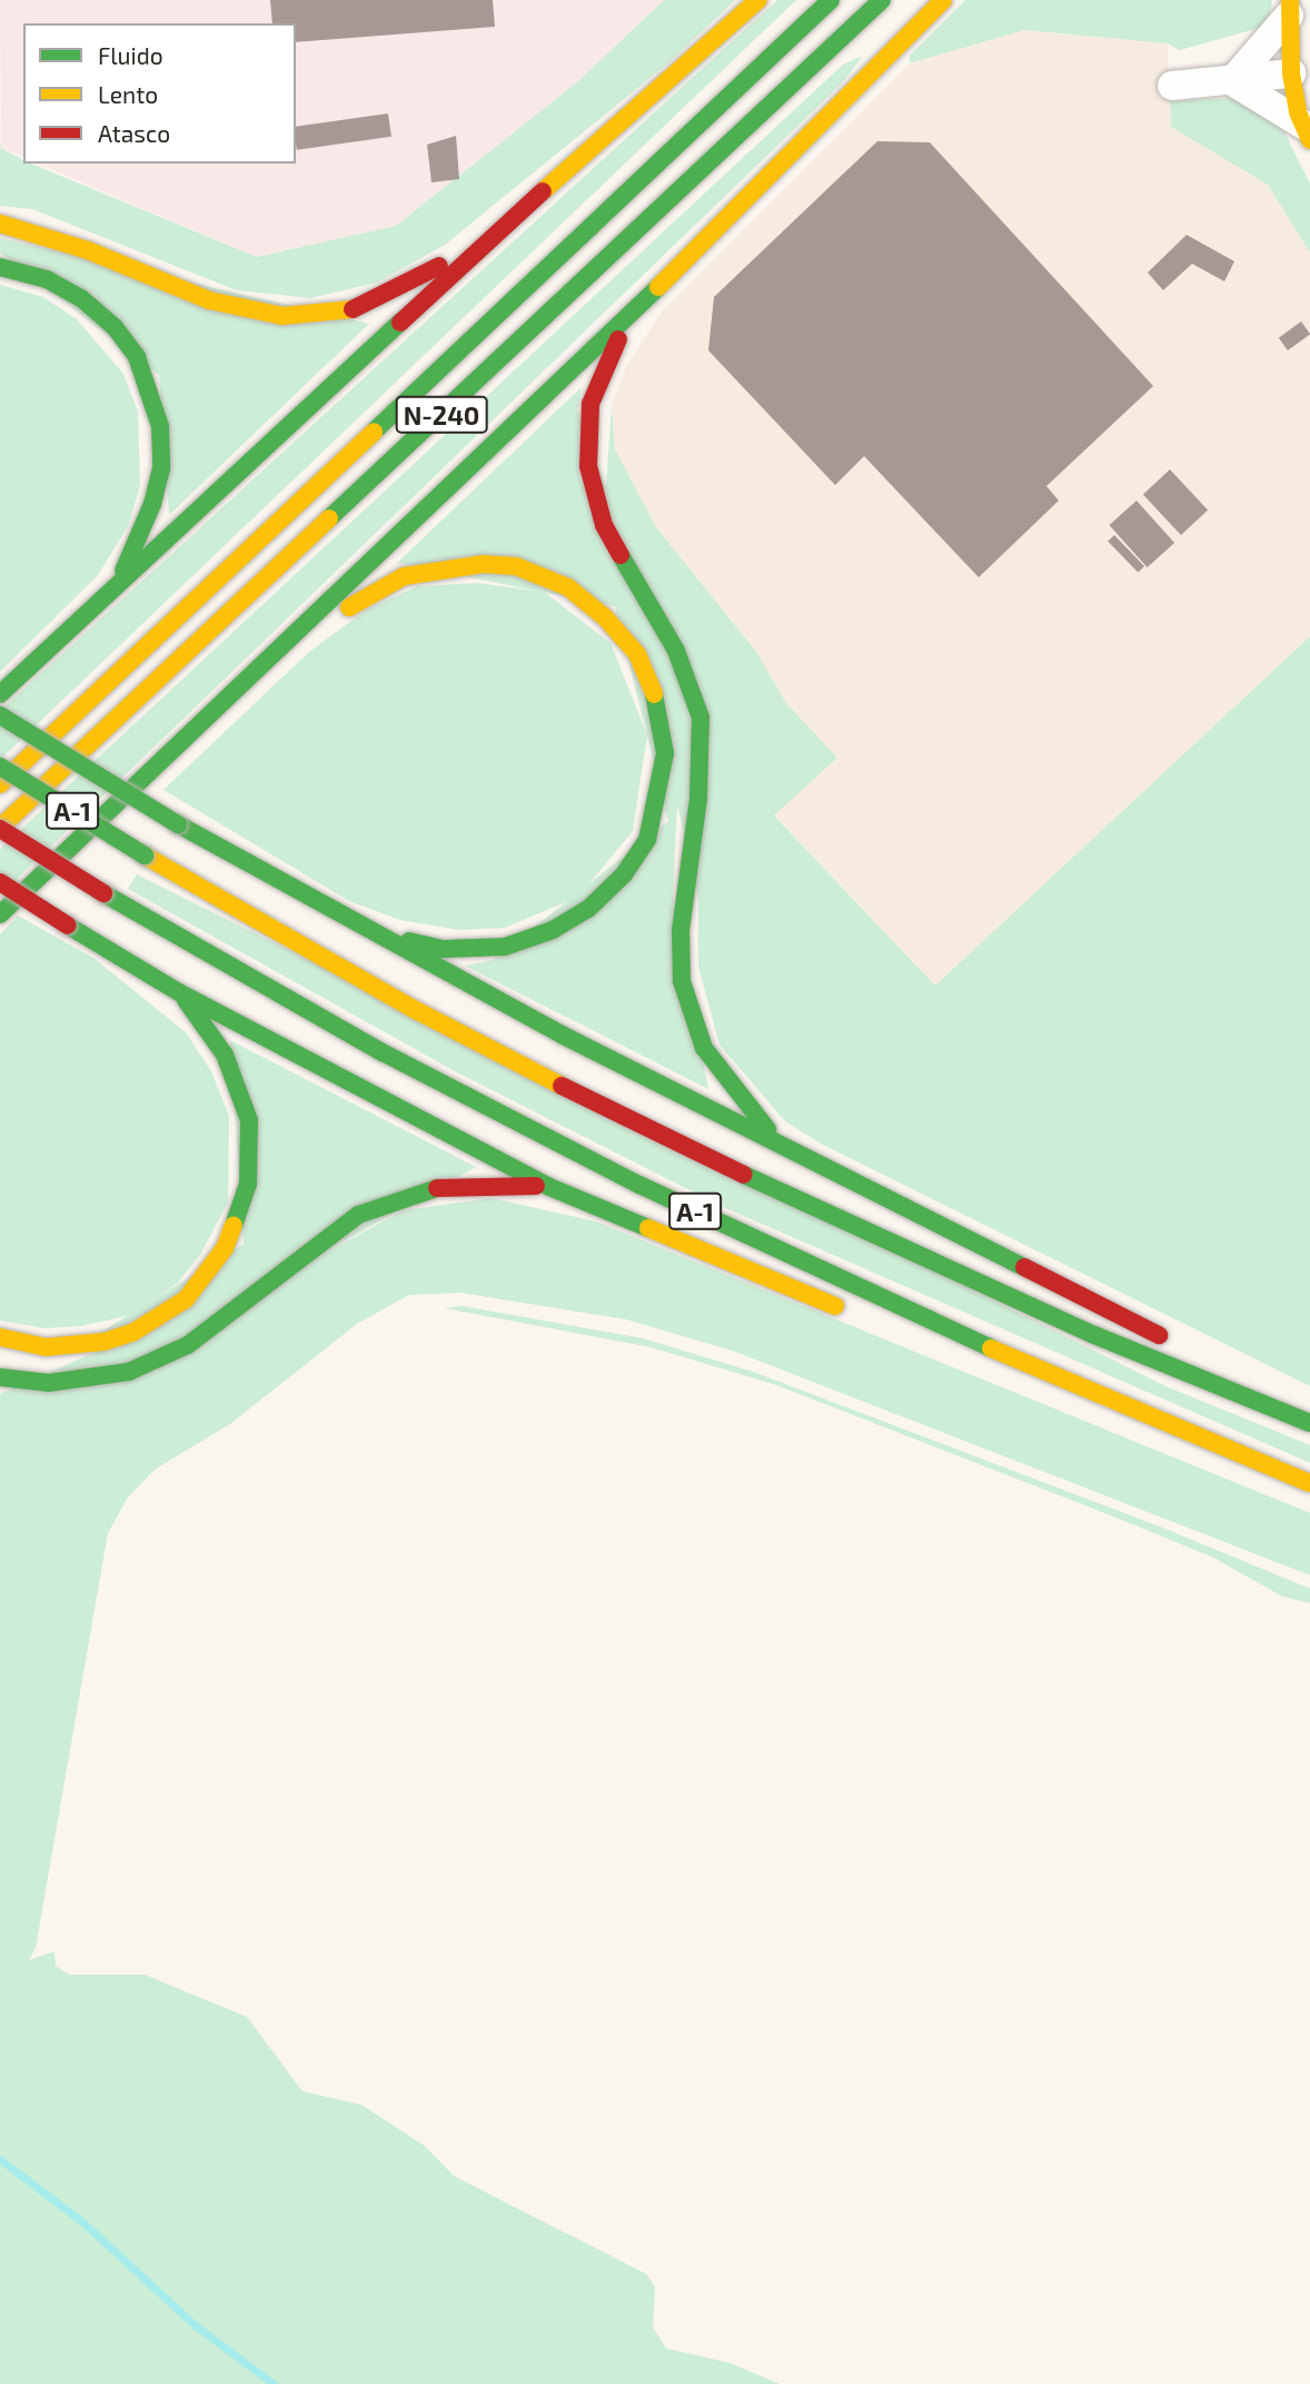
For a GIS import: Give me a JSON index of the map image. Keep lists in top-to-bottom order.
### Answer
{
  "streets": {
    "main road": ["N-240", "A-1"]
  },
  "crossings": [
    ["N-240", "A-1"]
  ],
  "legend": ["Fluido", "Lento", "Atasco"]
}
